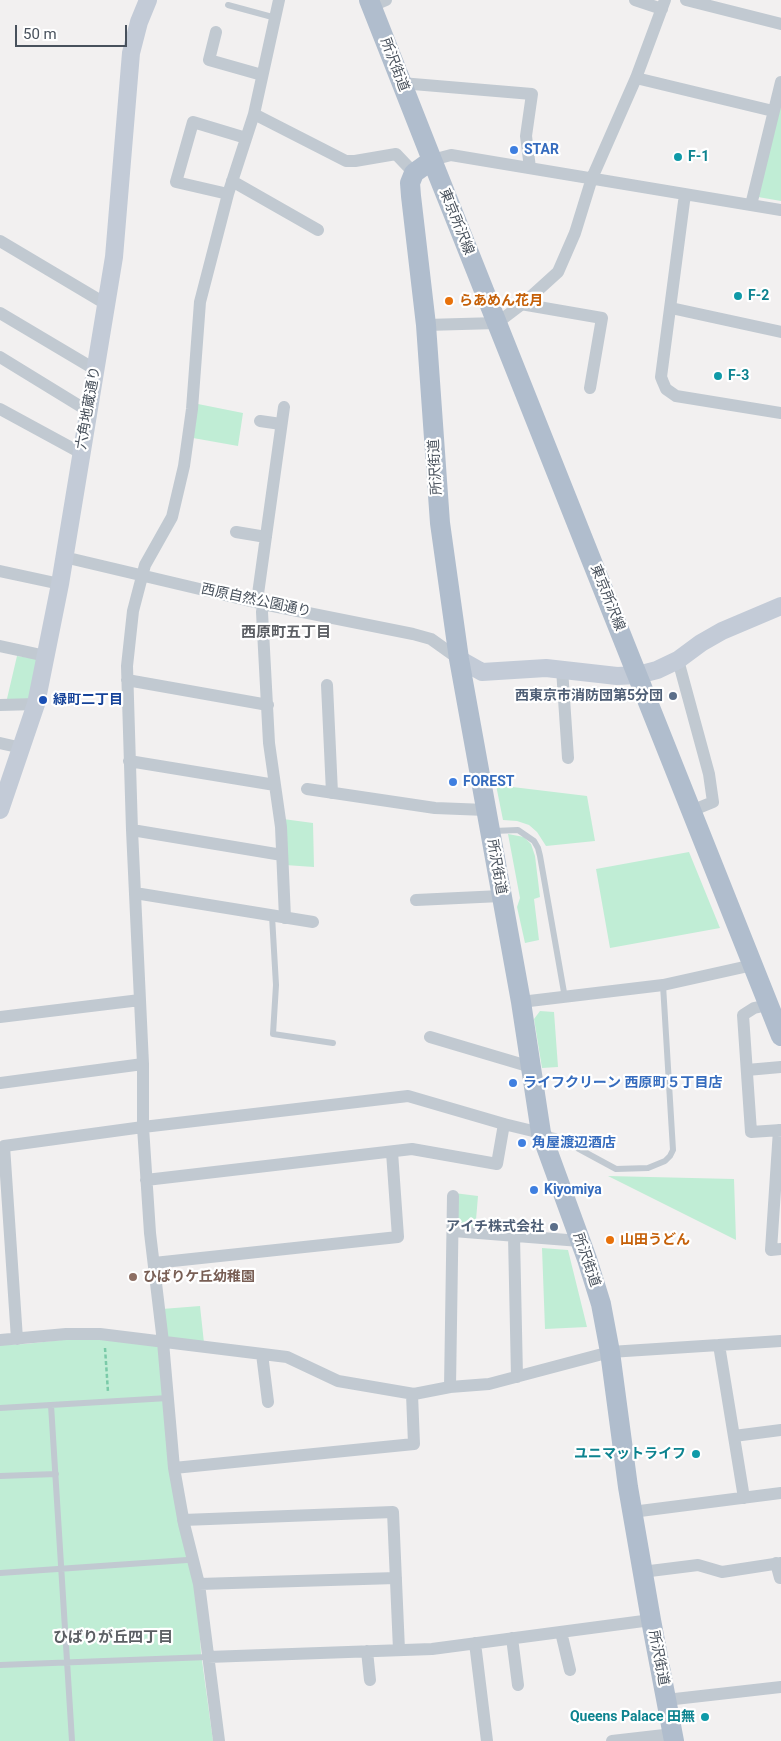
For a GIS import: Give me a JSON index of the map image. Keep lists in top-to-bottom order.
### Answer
{
  "streets": {
    "main road": ["所沢街道", "東京所沢線"],
    "street": ["六角地蔵通り", "西原自然公園通り"]
  },
  "crossings": [
    ["所沢街道", "東京所沢線"],
    ["所沢街道", "西原自然公園通り"],
    ["東京所沢線", "西原自然公園通り"],
    ["六角地蔵通り", "西原自然公園通り"]
  ],
  "districts": ["西原町五丁目", "ひばりが丘四丁目"],
  "places": [
    "STAR",
    "F-1",
    "F-2",
    "らあめん花月",
    "F-3",
    "西東京市消防団第5分団",
    "緑町二丁目",
    "FOREST",
    "ライフクリーン 西原町５丁目店",
    "角屋渡辺酒店",
    "Kiyomiya",
    "アイチ株式会社",
    "山田うどん",
    "ひばりケ丘幼稚園",
    "ユニマットライフ",
    "Queens Palace 田無"
  ],
  "scale_bar": "50 m"
}
